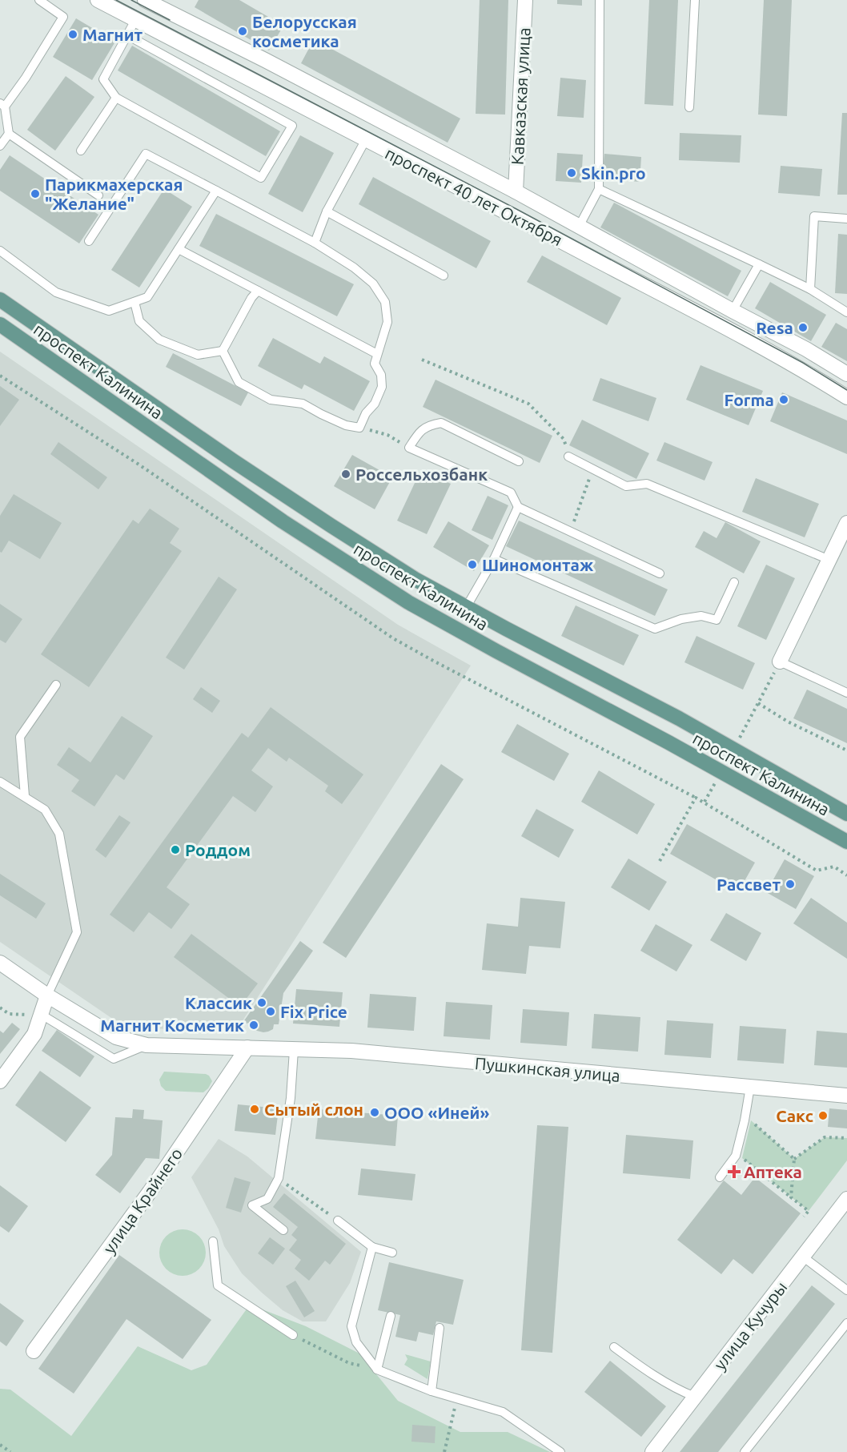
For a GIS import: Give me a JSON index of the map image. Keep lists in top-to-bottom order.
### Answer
{
  "streets": {
    "main road": ["проспект Калинина"],
    "street": [
      "Кавказская улица",
      "проспект 40 лет Октября",
      "Пушкинская улица",
      "улица Крайнего",
      "улица Кучуры"
    ]
  },
  "crossings": [
    ["Кавказская улица", "проспект 40 лет Октября"],
    ["Пушкинская улица", "улица Крайнего"]
  ],
  "places": {
    "other": [
      "Белорусская косметика",
      "Магнит",
      "Skin.pro",
      "Парикмахерская \"Желание\"",
      "Resa",
      "Forma",
      "Россельхозбанк",
      "Шиномонтаж",
      "Роддом",
      "Рассвет",
      "Классик",
      "Fix Price",
      "Магнит Косметик",
      "Сытый слон",
      "ООО «Иней»",
      "Сакс"
    ],
    "health": ["Аптека"]
  }
}
